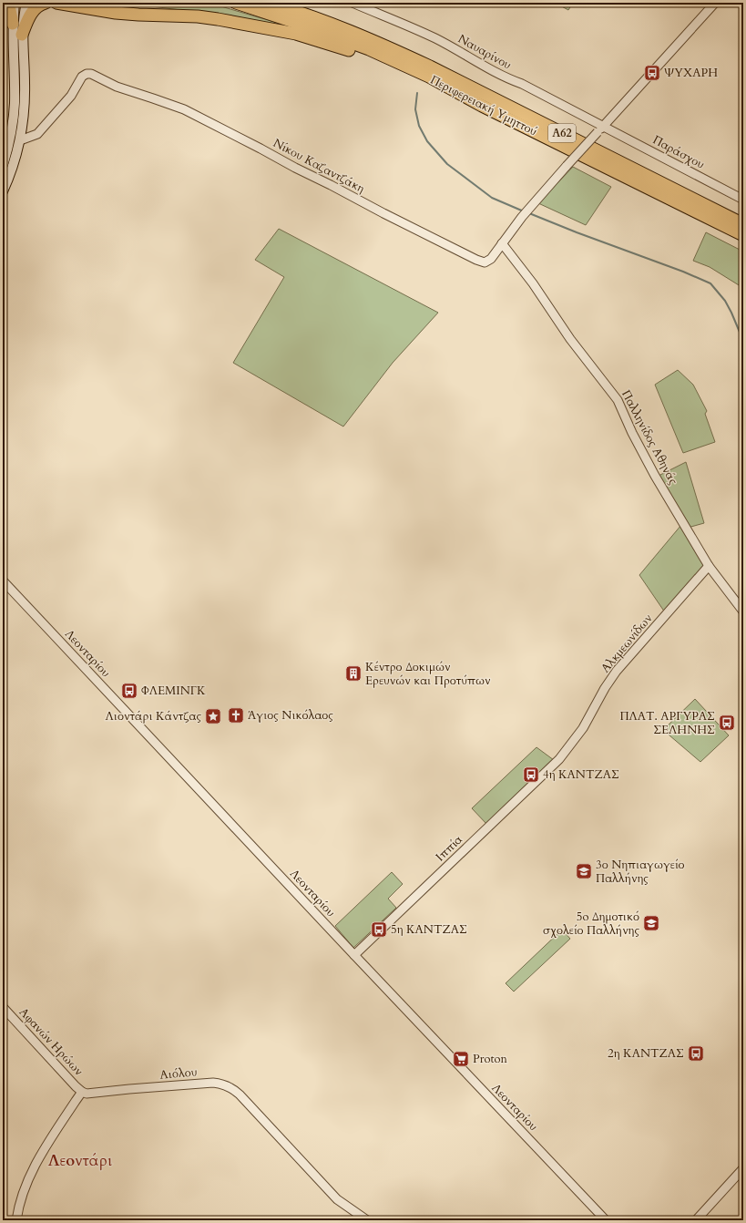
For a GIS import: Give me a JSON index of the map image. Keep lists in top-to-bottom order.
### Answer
{
  "streets": {
    "highway": ["Περιφερειακή Υμηττού", "Α62"],
    "street": [
      "Ναυαρίνου",
      "Παράσχου",
      "Νίκου Καζαντζάκη",
      "Παλληνίδος Αθηνάς",
      "Αλκμεωνίδων",
      "Λεονταρίου",
      "Ιππία",
      "Αφανών Ηρώων",
      "Αιόλου"
    ]
  },
  "crossings": [
    ["Ναυαρίνου", "Παράσχου"],
    ["Ναυαρίνου", "Νίκου Καζαντζάκη"],
    ["Παράσχου", "Νίκου Καζαντζάκη"],
    ["Νίκου Καζαντζάκη", "Παλληνίδος Αθηνάς"],
    ["Παλληνίδος Αθηνάς", "Αλκμεωνίδων"],
    ["Αλκμεωνίδων", "Ιππία"],
    ["Λεονταρίου", "Ιππία"],
    ["Αφανών Ηρώων", "Αιόλου"]
  ],
  "districts": ["Λεοντάρι"],
  "places": {
    "bus stop": [
      "ΨΥΧΑΡΗ",
      "ΦΛΕΜΙΝΓΚ",
      "ΠΛΑΤ. ΑΡΓΥΡΑΣ ΣΕΛΗΝΗΣ",
      "4η ΚΑΝΤΖΑΣ",
      "5η ΚΑΝΤΖΑΣ",
      "2η ΚΑΝΤΖΑΣ"
    ],
    "building": ["Κέντρο Δοκιμών Ερευνών και Προτύπων"],
    "church": ["Άγιος Νικόλαος"],
    "place": ["Λιοντάρι Κάντζας"],
    "school or university": ["3ο Νηπιαγωγείο Παλλήνης", "5o Δημοτικό σχολείο Παλλήνης"],
    "supermarket": ["Proton"]
  }
}
